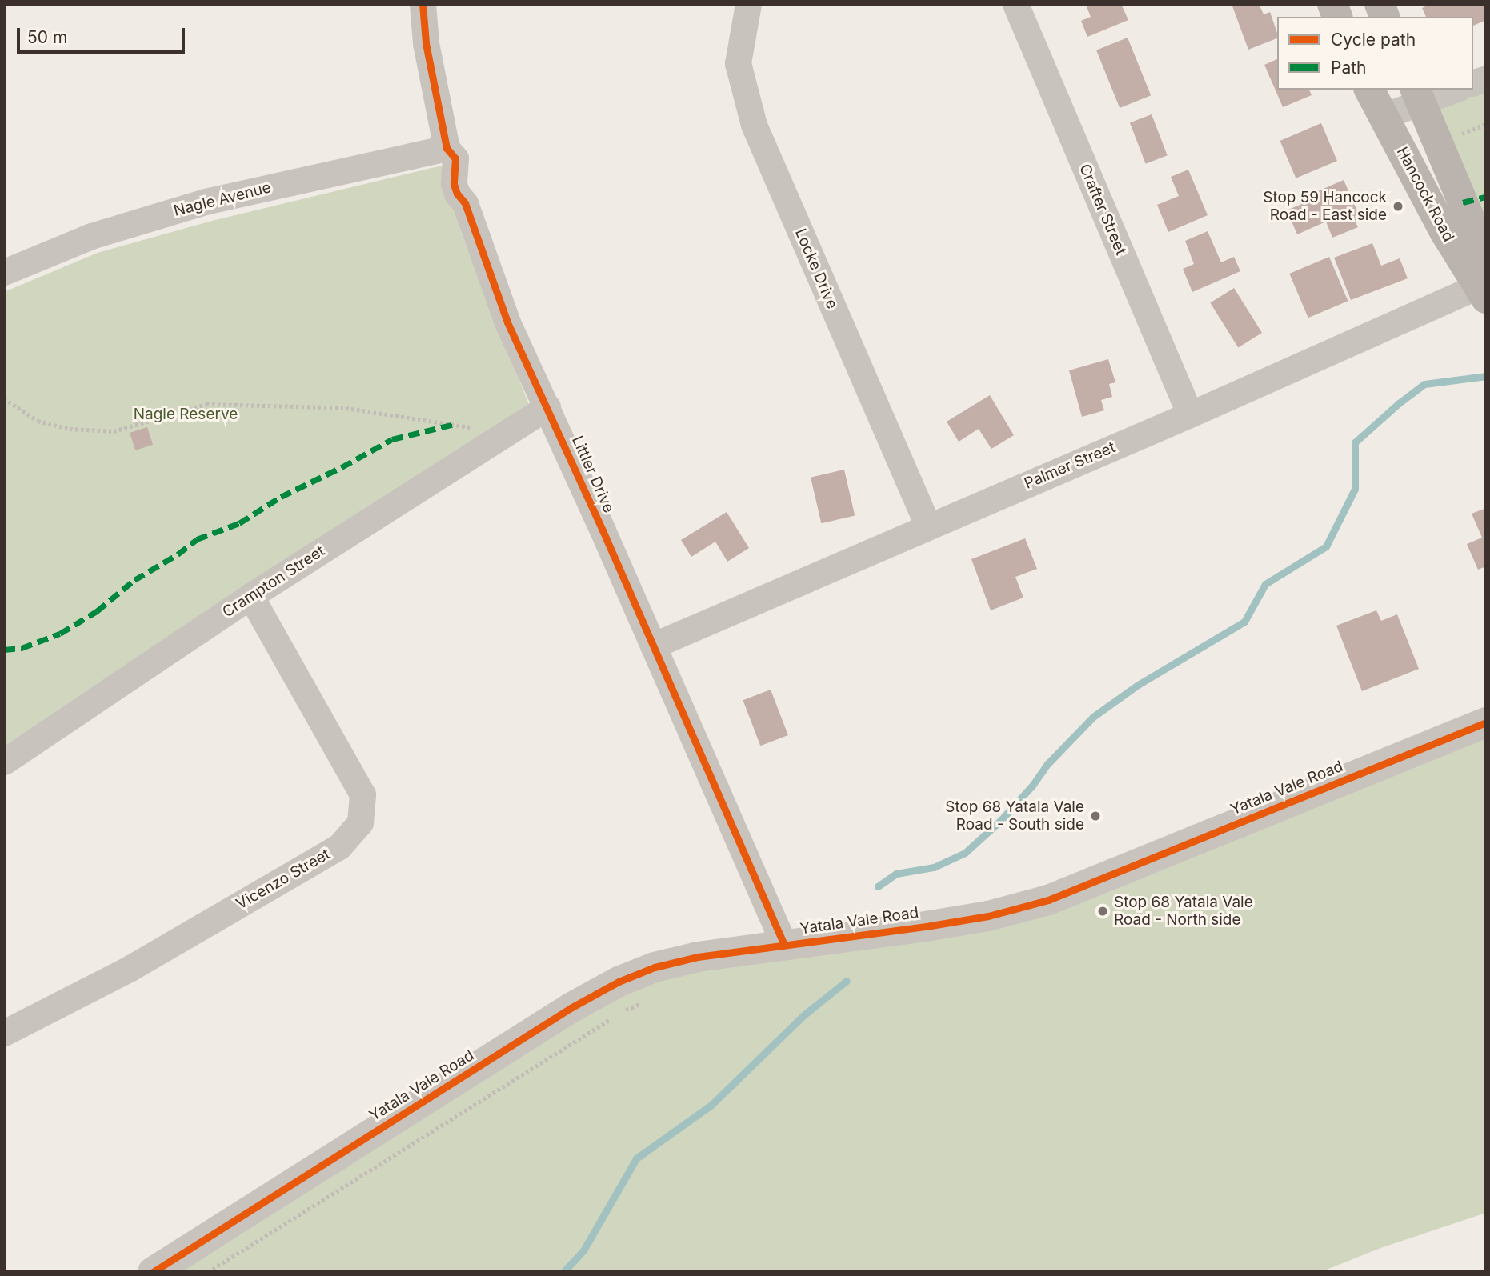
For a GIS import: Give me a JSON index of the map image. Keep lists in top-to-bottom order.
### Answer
{
  "streets": {
    "main road": ["Hancock Road"],
    "street": [
      "Nagle Avenue",
      "Crafter Street",
      "Locke Drive",
      "Palmer Street",
      "Littler Drive",
      "Crampton Street",
      "Yatala Vale Road",
      "Vicenzo Street"
    ]
  },
  "crossings": [
    ["Hancock Road", "Palmer Street"],
    ["Nagle Avenue", "Littler Drive"],
    ["Crafter Street", "Palmer Street"],
    ["Locke Drive", "Palmer Street"],
    ["Palmer Street", "Littler Drive"],
    ["Littler Drive", "Crampton Street"],
    ["Littler Drive", "Yatala Vale Road"],
    ["Crampton Street", "Vicenzo Street"]
  ],
  "parks": ["Nagle Reserve"],
  "places": ["Stop 59 Hancock Road - East side", "Stop 68 Yatala Vale Road - South side", "Stop 68 Yatala Vale Road - North side"],
  "legend": ["Cycle path", "Path"],
  "scale_bar": "50 m"
}
